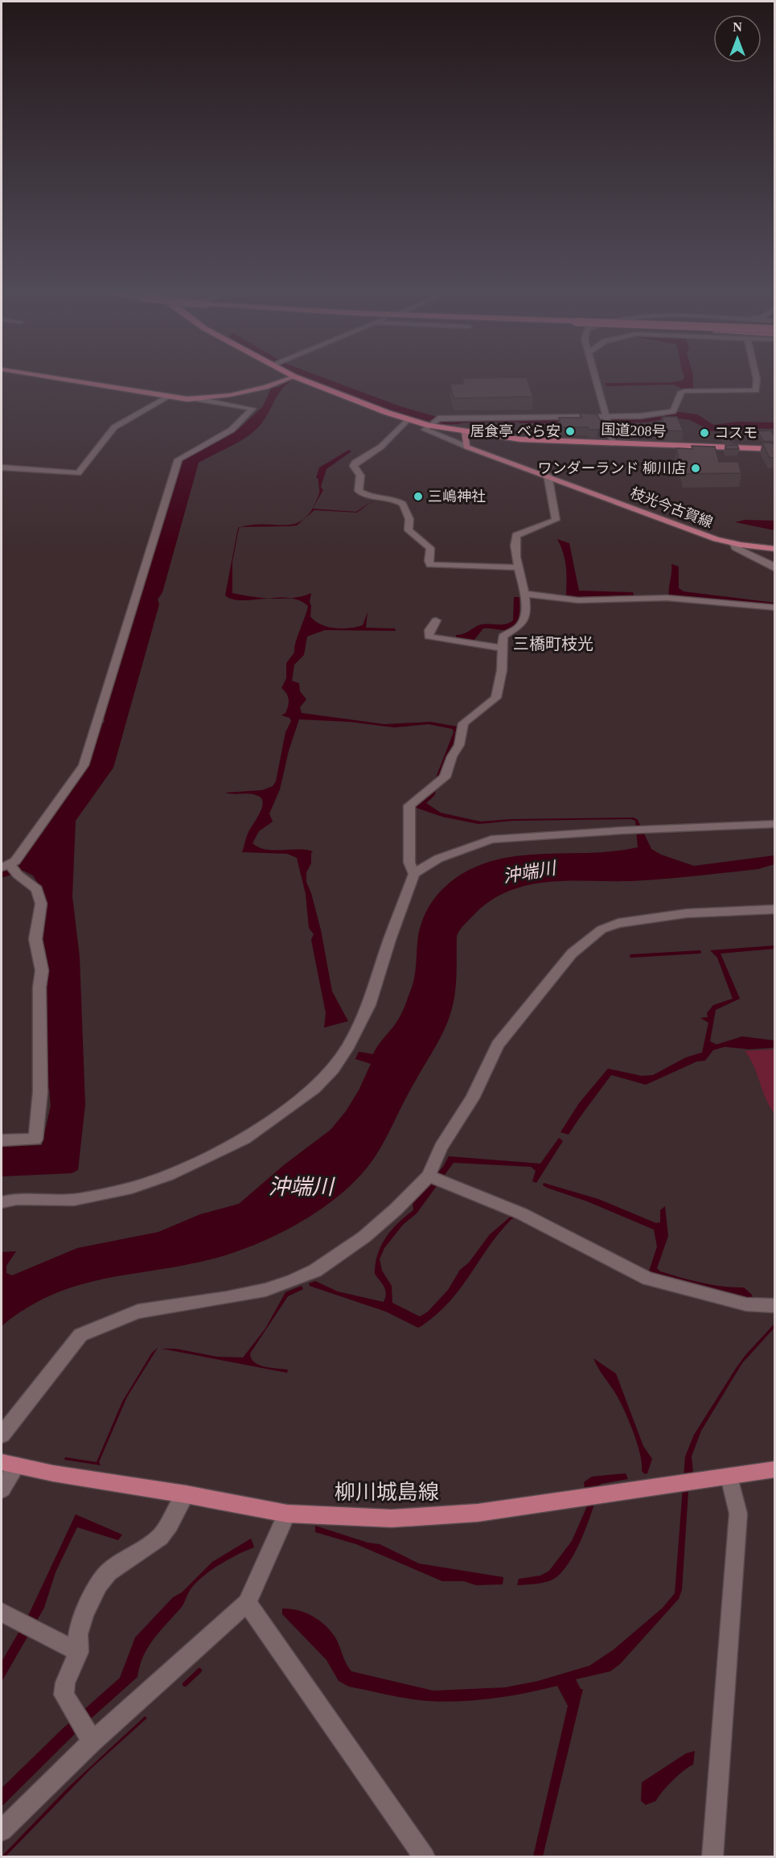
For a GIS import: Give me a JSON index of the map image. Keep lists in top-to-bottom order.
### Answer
{
  "streets": {
    "highway": ["国道208号"],
    "main road": ["枝光今古賀線", "柳川城島線"]
  },
  "districts": ["三橋町枝光"],
  "water": ["沖端川"],
  "places": [
    "居食亭 べら安",
    "コスモ",
    "ワンダーランド 柳川店",
    "三嶋神社"
  ],
  "north": "top"
}
